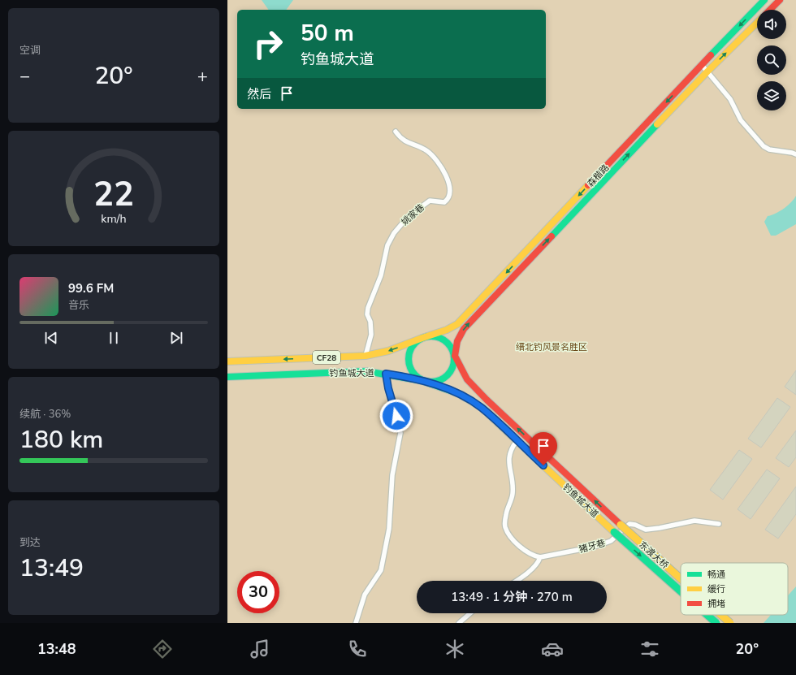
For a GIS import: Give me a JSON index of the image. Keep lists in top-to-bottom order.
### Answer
{
  "streets": {
    "main road": [
      "森楷路",
      "CF28",
      "钓鱼城大道",
      "东渡大桥"
    ],
    "street": ["姚家巷", "猪牙巷"]
  },
  "crossings": [
    ["森楷路", "钓鱼城大道"],
    ["姚家巷", "钓鱼城大道"],
    ["钓鱼城大道", "东渡大桥"]
  ],
  "parks": ["缙北钓风景名胜区"],
  "legend": ["畅通", "缓行", "拥堵"],
  "page": {
    "tile": [
      "空调",
      ["续航 · 36%", "180 km"],
      ["到达", "13:49"]
    ],
    "turn": ["50 m", "钓鱼城大道"],
    "heat": ["−", "20°", "+"],
    "then": "然后",
    "song": ["99.6 FM", "音乐"],
    "limit": "30",
    "trip": "13:49 · 1 分钟 · 270 m",
    "tabs": ["13:48", "20°"],
    "gauge": ["22", "km/h"]
  }
}
